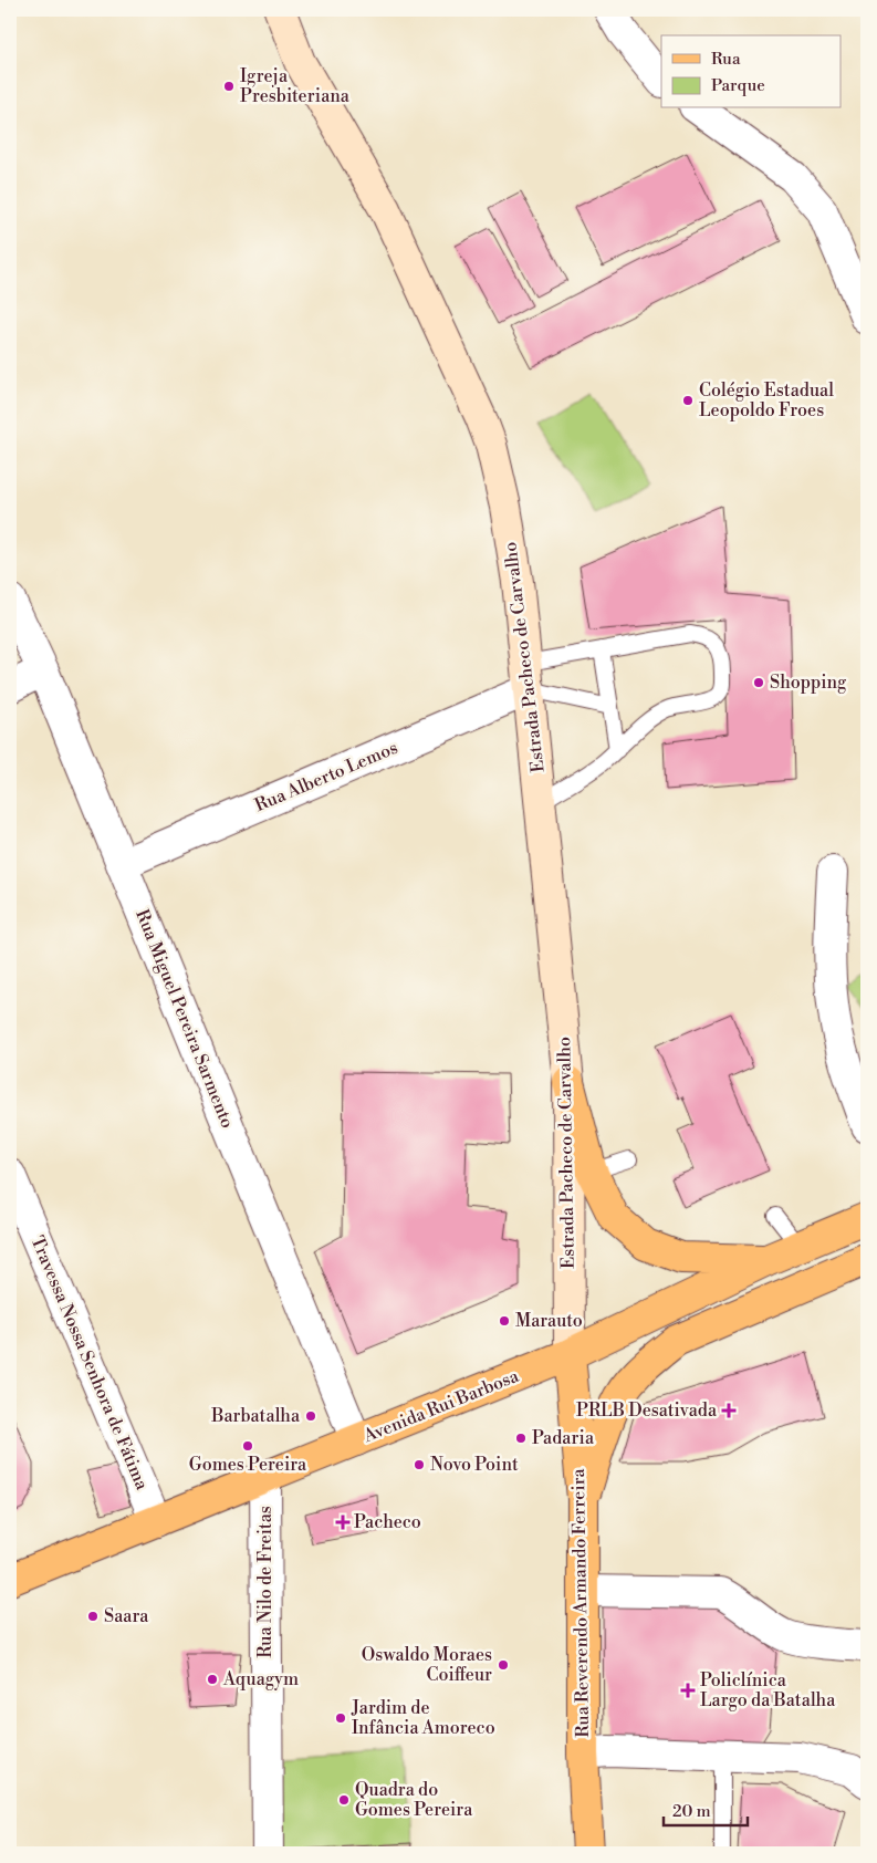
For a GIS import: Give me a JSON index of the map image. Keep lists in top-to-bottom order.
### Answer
{
  "streets": {
    "main road": ["Estrada Pacheco de Carvalho", "Avenida Rui Barbosa", "Rua Reverendo Armando Ferreira"],
    "street": [
      "Rua Alberto Lemos",
      "Rua Miguel Pereira Sarmento",
      "Travessa Nossa Senhora de Fátima",
      "Rua Nilo de Freitas"
    ]
  },
  "crossings": [
    ["Estrada Pacheco de Carvalho", "Rua Alberto Lemos"],
    ["Estrada Pacheco de Carvalho", "Avenida Rui Barbosa"],
    ["Estrada Pacheco de Carvalho", "Rua Reverendo Armando Ferreira"],
    ["Rua Alberto Lemos", "Rua Miguel Pereira Sarmento"],
    ["Rua Miguel Pereira Sarmento", "Avenida Rui Barbosa"],
    ["Travessa Nossa Senhora de Fátima", "Avenida Rui Barbosa"],
    ["Avenida Rui Barbosa", "Rua Nilo de Freitas"],
    ["Avenida Rui Barbosa", "Rua Reverendo Armando Ferreira"]
  ],
  "places": {
    "other": [
      "Igreja Presbiteriana",
      "Colégio Estadual Leopoldo Froes",
      "Shopping",
      "Marauto",
      "Barbatalha",
      "Padaria",
      "Gomes Pereira",
      "Novo Point",
      "Saara",
      "Oswaldo Moraes Coiffeur",
      "Aquagym",
      "Jardim de Infância Amoreco",
      "Quadra do Gomes Pereira"
    ],
    "health": ["PRLB Desativada", "Pacheco", "Policlínica Largo da Batalha"]
  },
  "legend": ["Rua", "Parque"],
  "scale_bar": "20 m"
}
